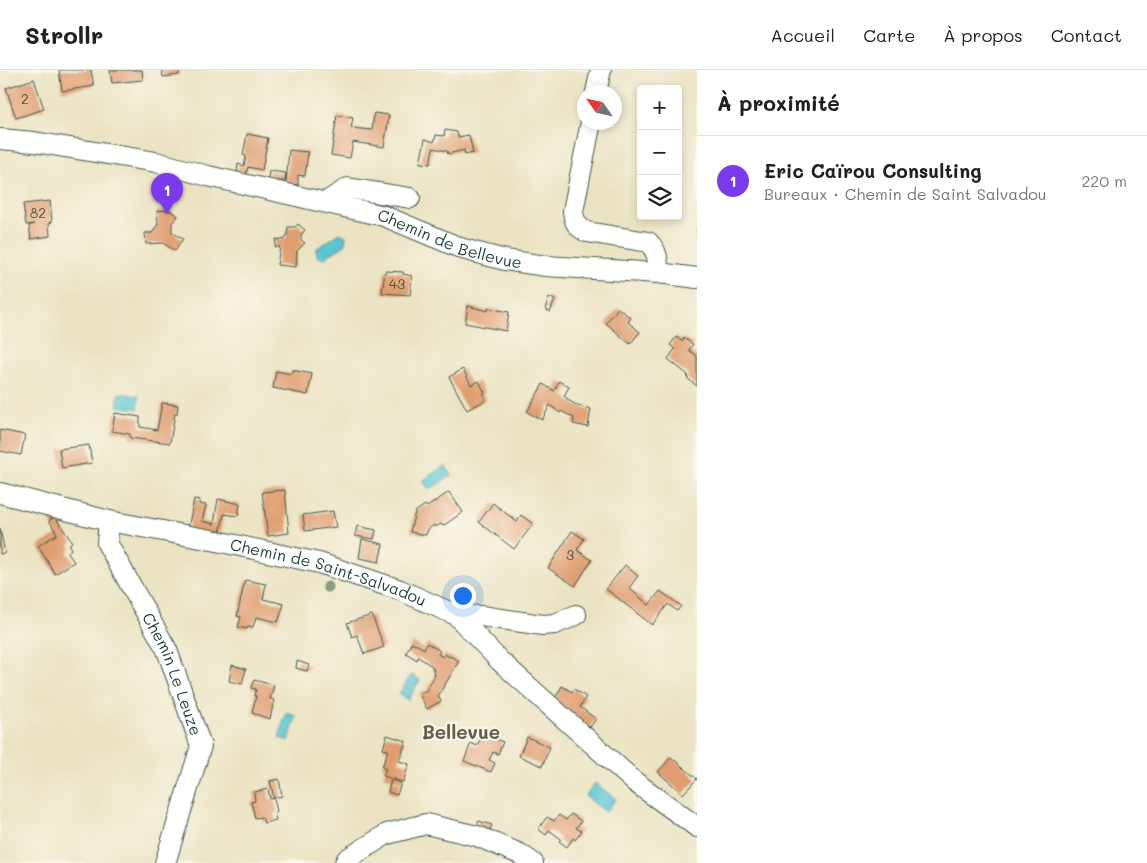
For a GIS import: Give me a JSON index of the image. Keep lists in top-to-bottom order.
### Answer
{
  "streets": {
    "street": ["Chemin de Bellevue", "Chemin de Saint-Salvadou", "Chemin Le Leuze"]
  },
  "crossings": [
    ["Chemin de Saint-Salvadou", "Chemin Le Leuze"]
  ],
  "districts": ["Bellevue"],
  "house_numbers": [
    "2",
    "82",
    "43",
    "3"
  ],
  "north": "top left",
  "page": {
    "header": "Strollr",
    "nav": [
      "Accueil",
      "Carte",
      "À propos",
      "Contact"
    ],
    "heading": "À proximité",
    "map_buttons": ["+", "−"],
    "list": [
      {
        "mark": "1",
        "name": "Eric Caïrou Consulting",
        "note": "Bureaux · Chemin de Saint Salvadou",
        "value": "220 m"
      }
    ],
    "pins": "1"
  }
}
